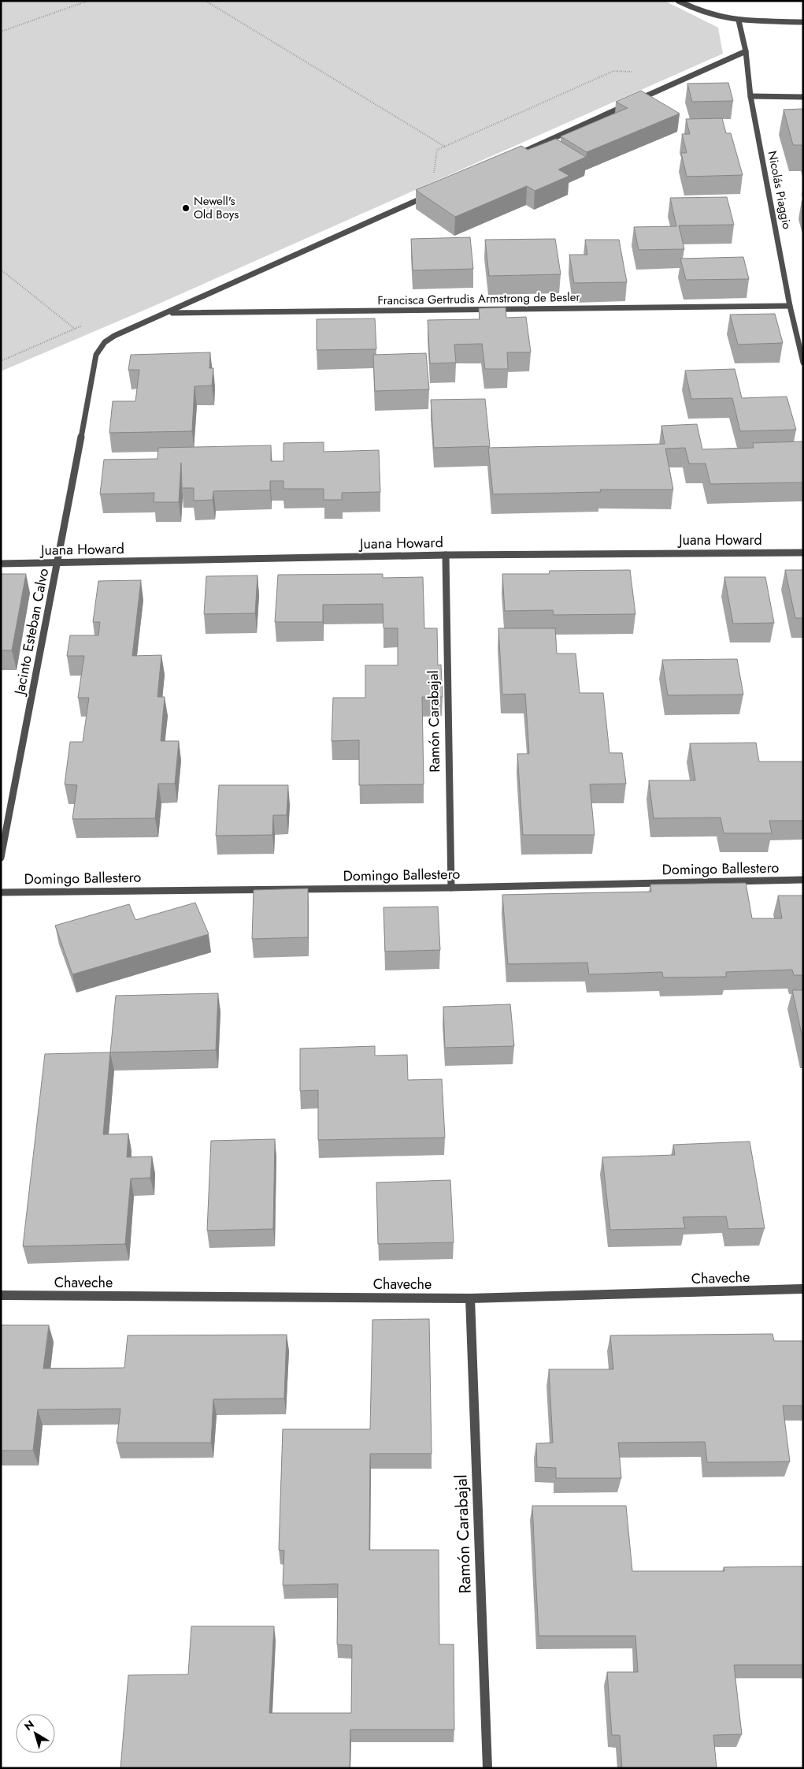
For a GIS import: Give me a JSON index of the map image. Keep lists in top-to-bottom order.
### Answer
{
  "streets": {
    "street": [
      "Nicolás Piaggio",
      "Francisca Gertrudis Armstrong de Besler",
      "Juana Howard",
      "Jacinto Esteban Calvo",
      "Ramón Carabajal",
      "Domingo Ballestero",
      "Chaveche"
    ]
  },
  "crossings": [
    ["Nicolás Piaggio", "Francisca Gertrudis Armstrong de Besler"],
    ["Francisca Gertrudis Armstrong de Besler", "Jacinto Esteban Calvo"],
    ["Juana Howard", "Jacinto Esteban Calvo"],
    ["Juana Howard", "Ramón Carabajal"],
    ["Ramón Carabajal", "Domingo Ballestero"],
    ["Ramón Carabajal", "Chaveche"]
  ],
  "places": ["Newell's Old Boys"],
  "north": "top left"
}
